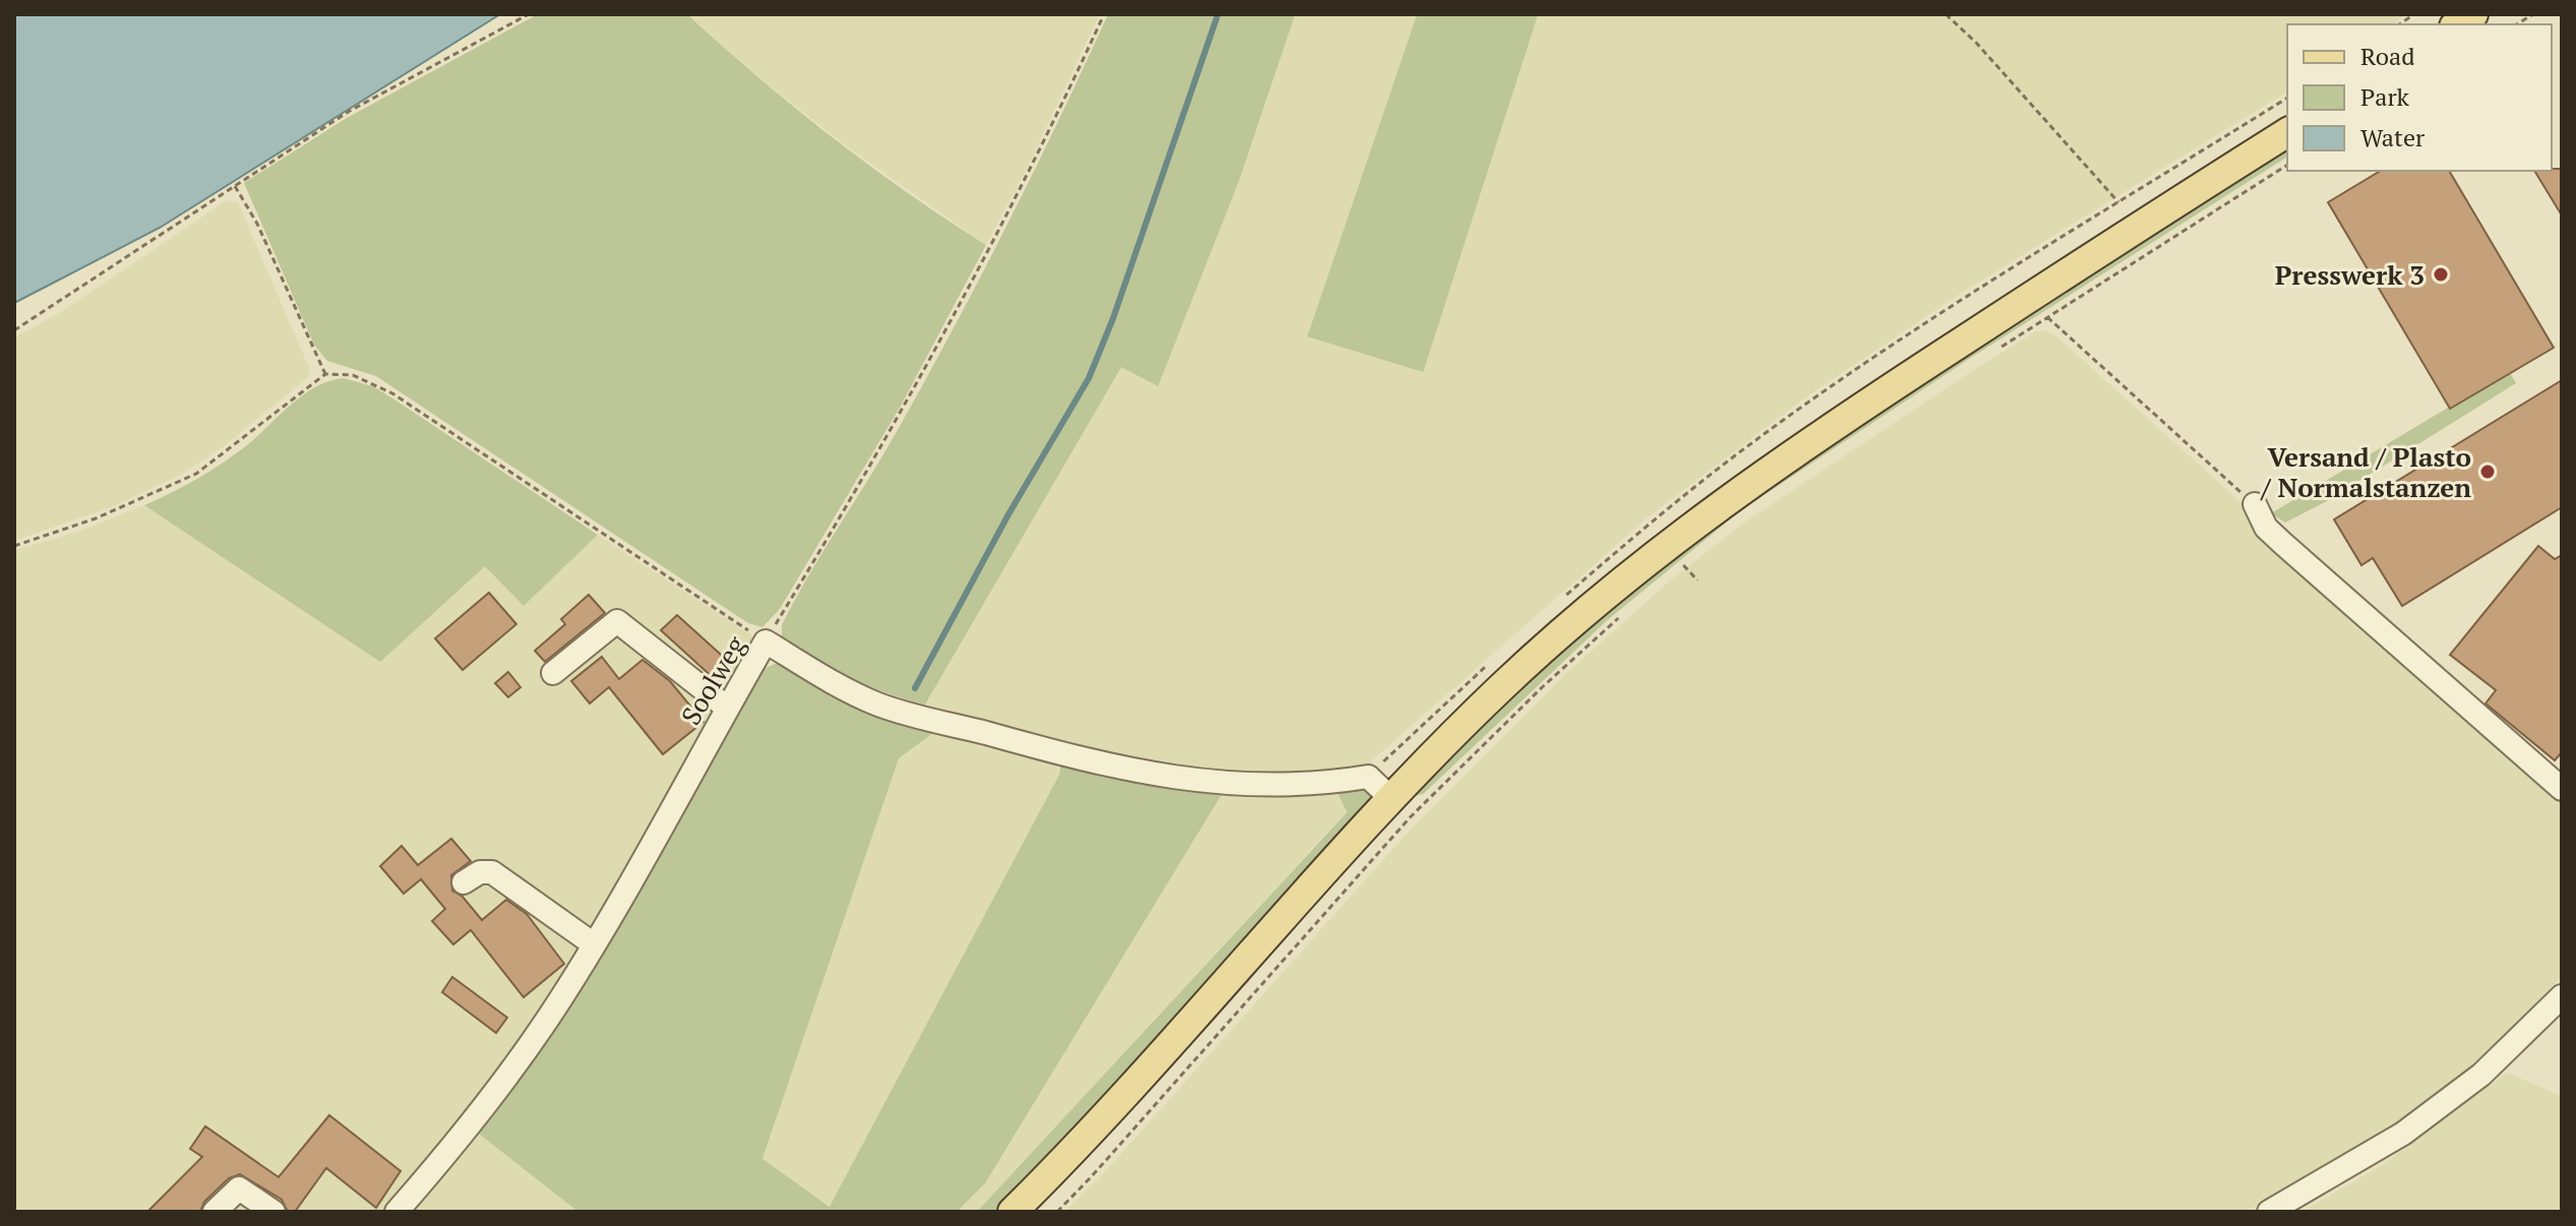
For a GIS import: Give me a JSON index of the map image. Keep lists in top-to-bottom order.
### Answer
{
  "streets": {
    "street": ["Soolweg"]
  },
  "places": ["Presswerk 3", "Versand / Plasto / Normalstanzen"],
  "legend": ["Road", "Park", "Water"]
}
